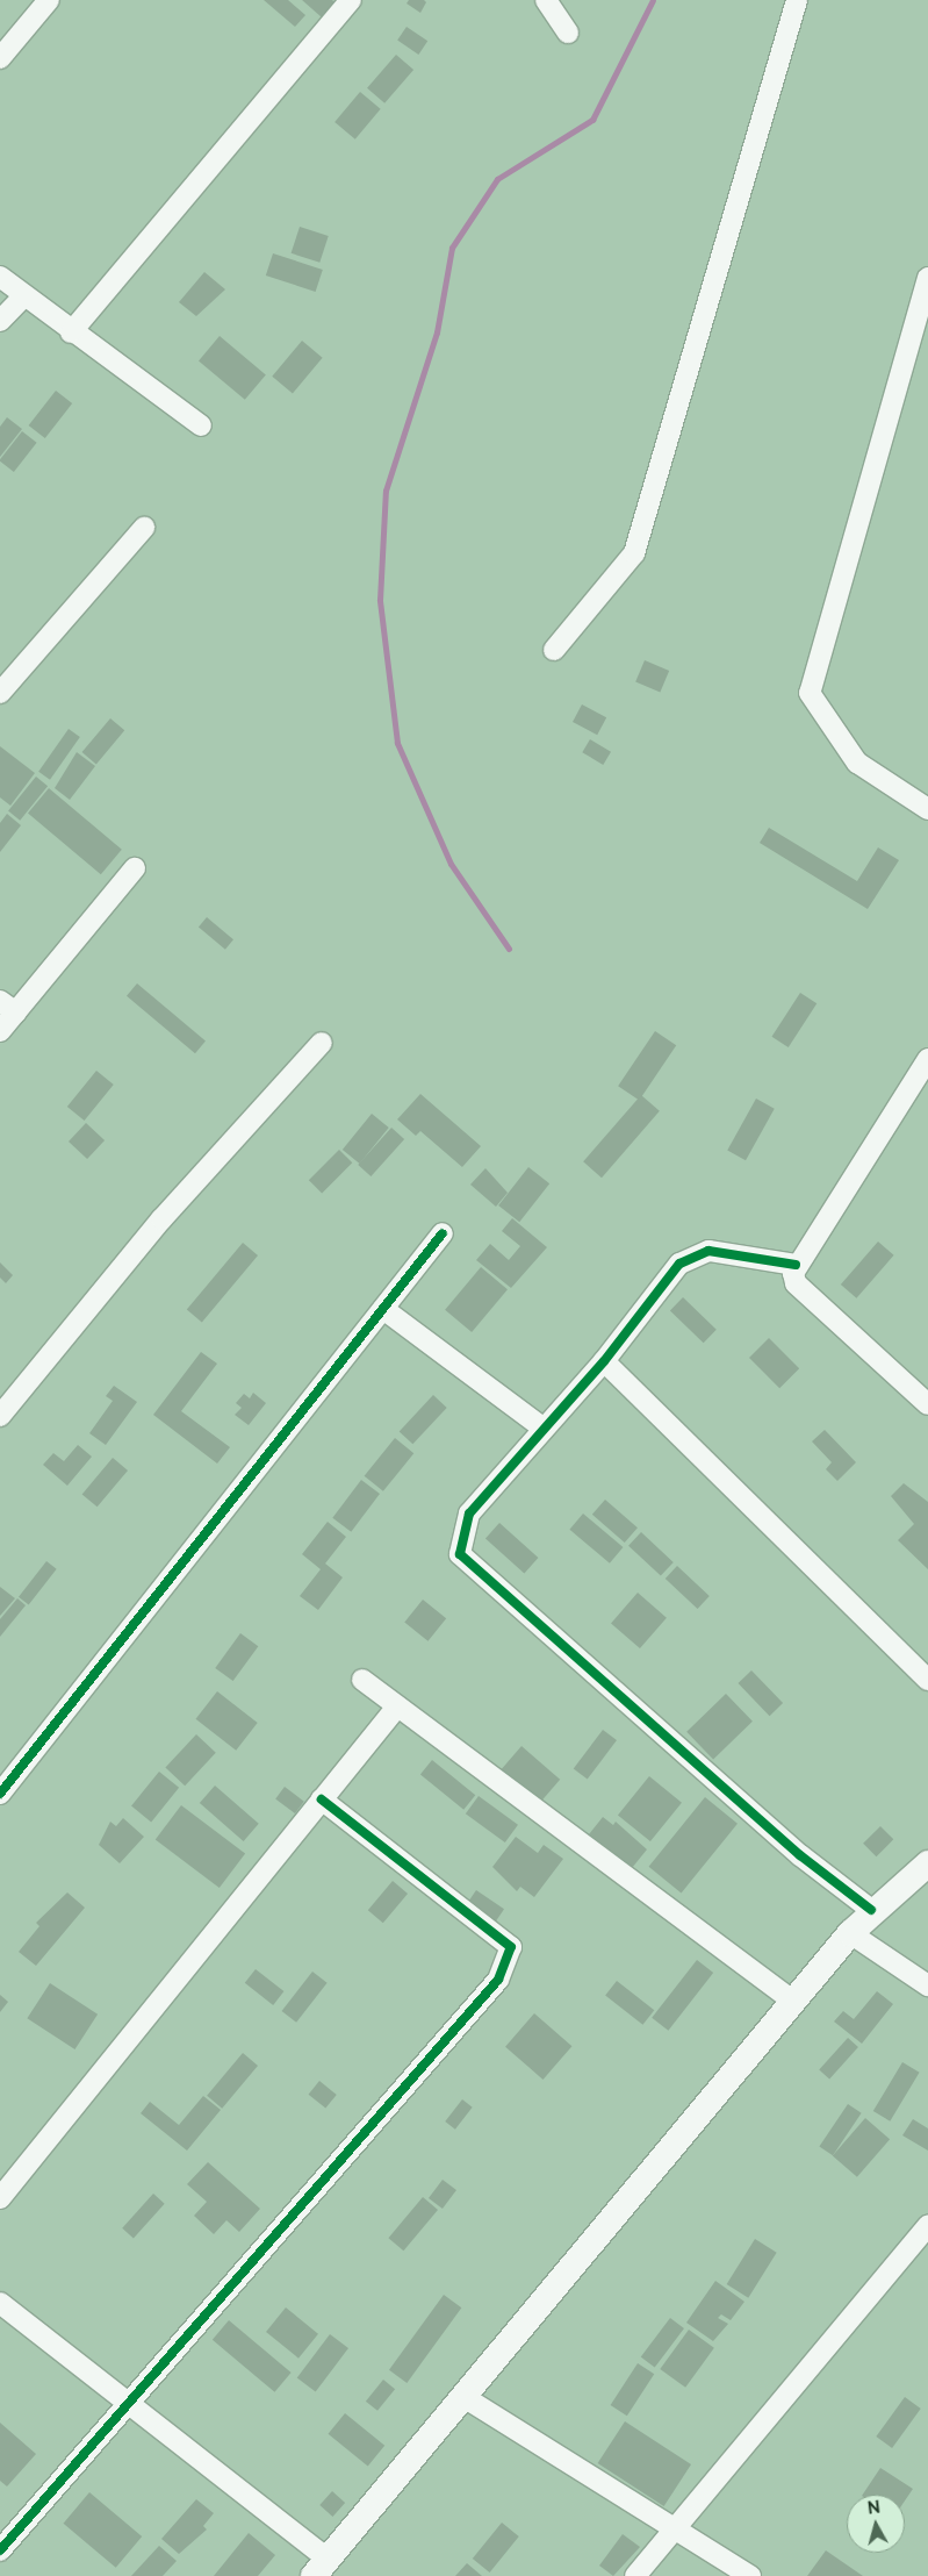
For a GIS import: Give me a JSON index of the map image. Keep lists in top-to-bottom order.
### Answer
{
  "north": "top"
}
